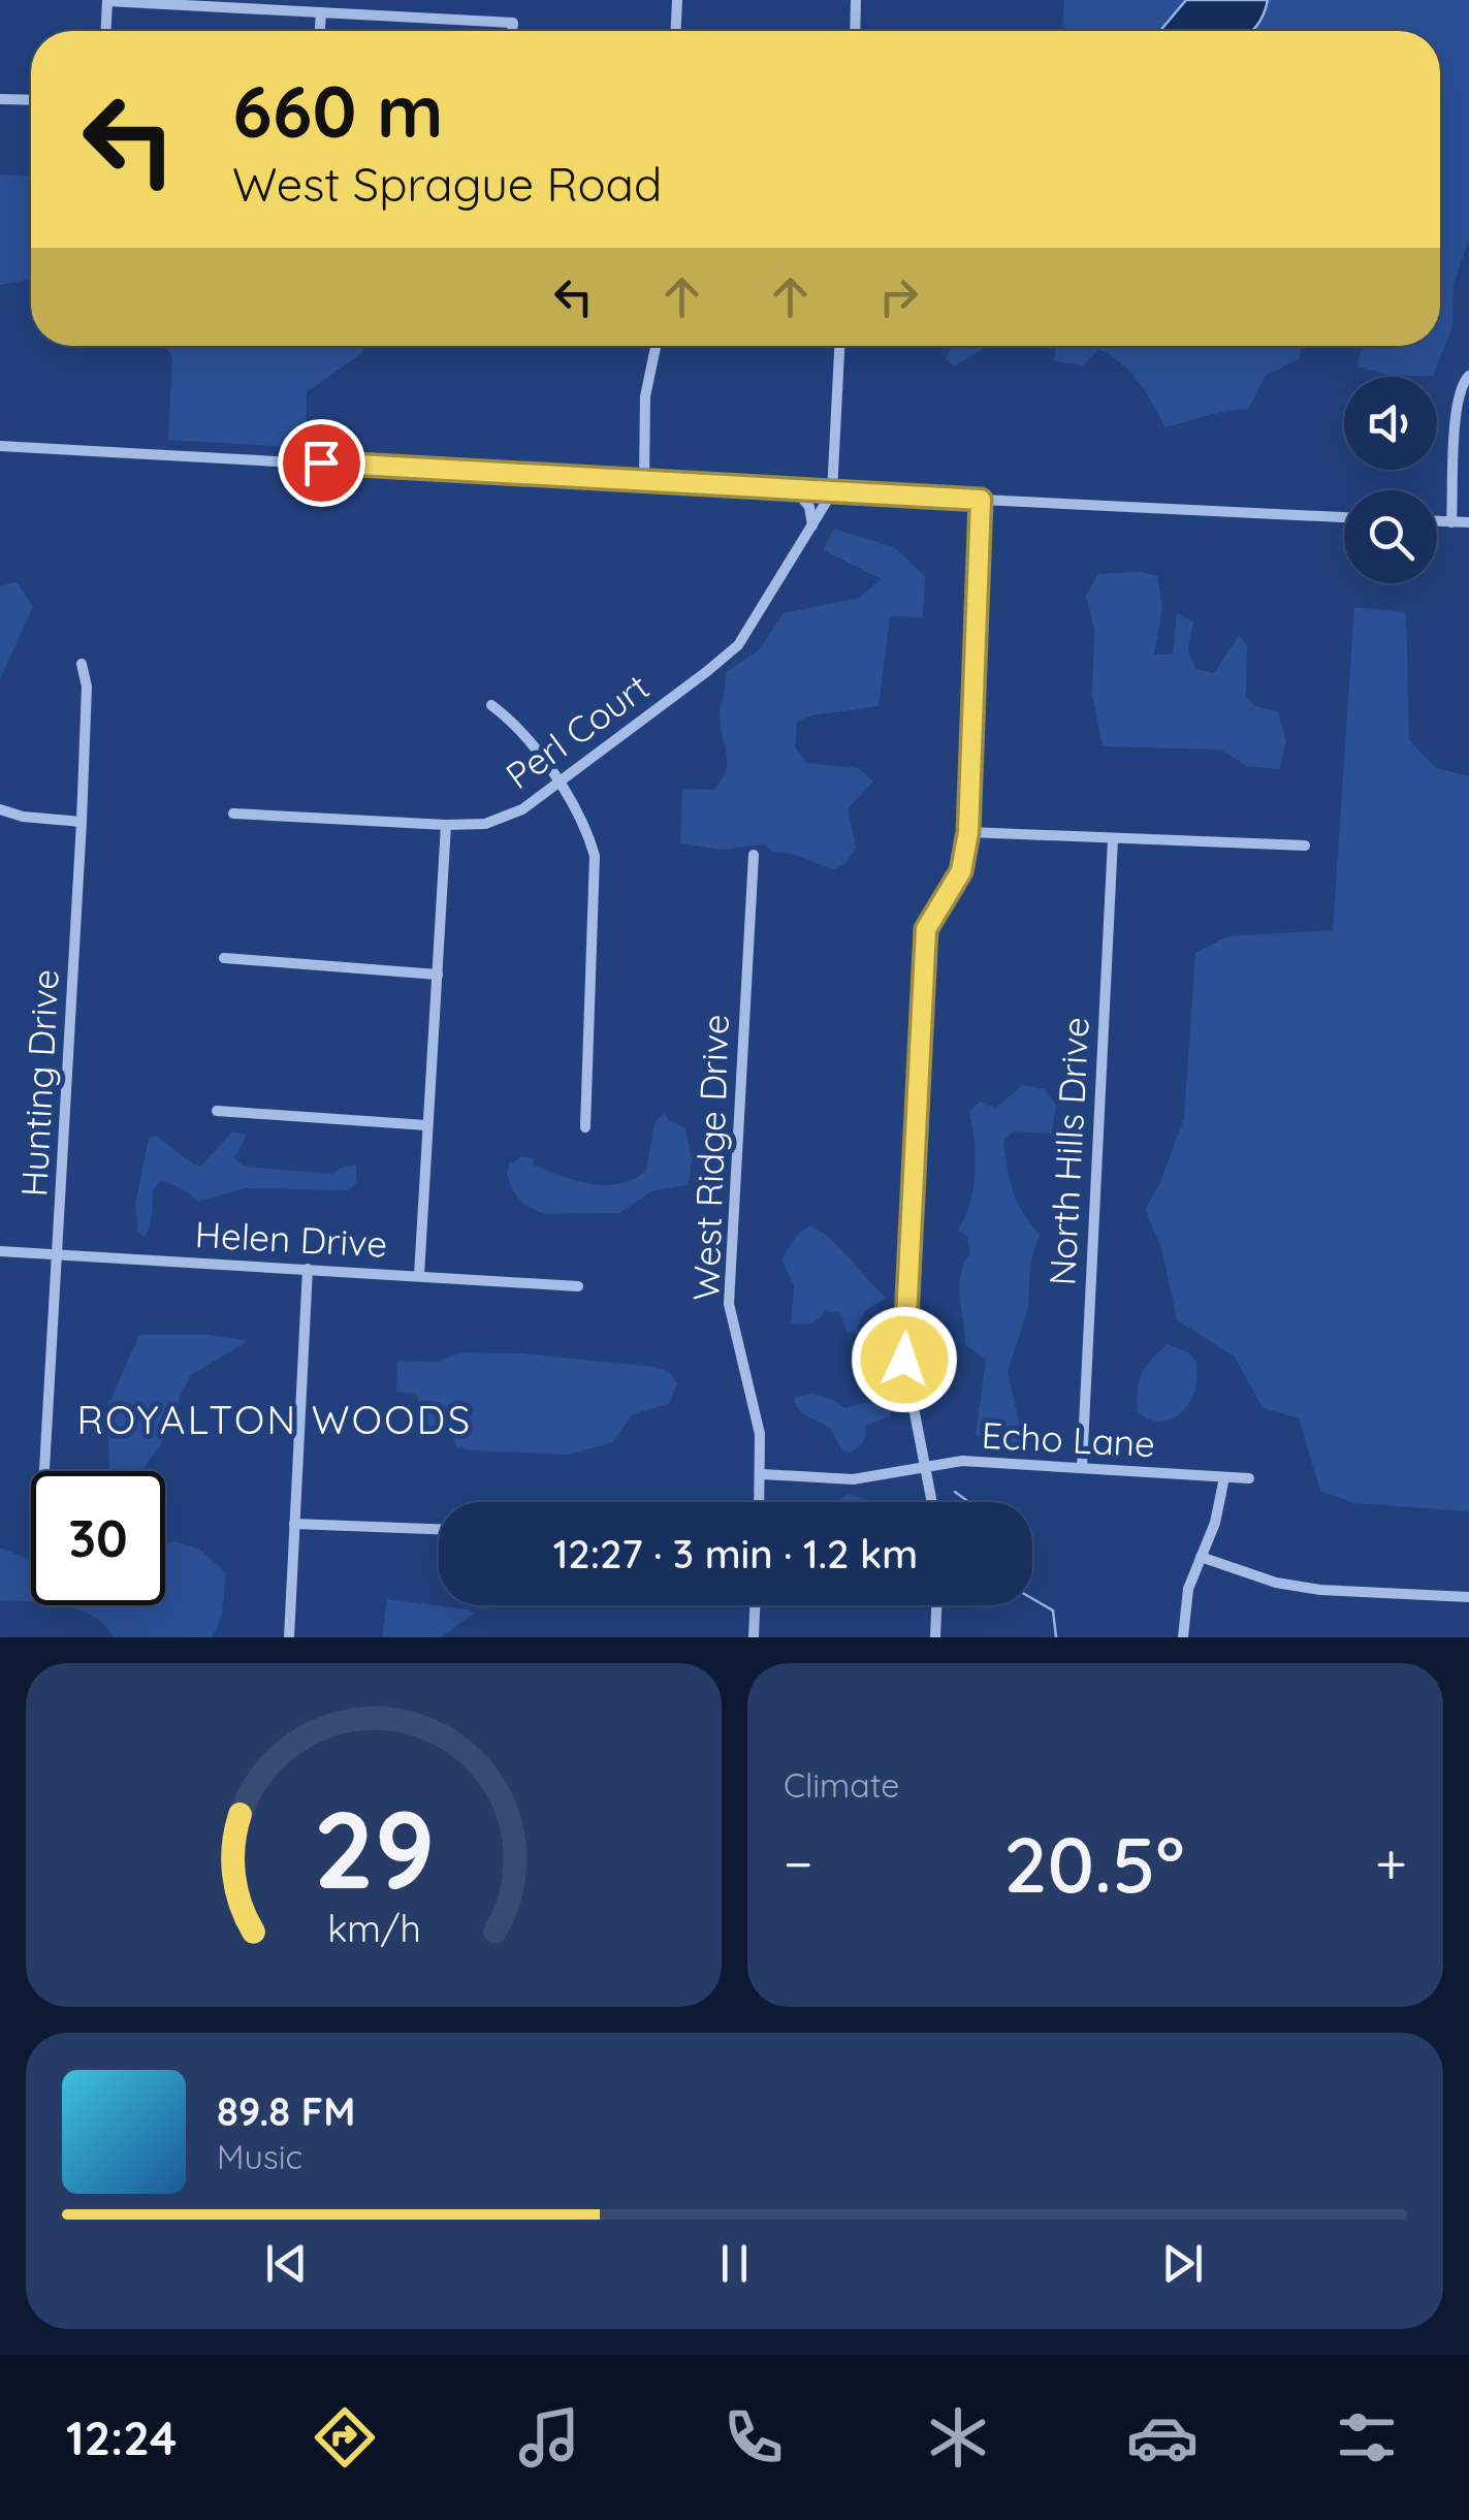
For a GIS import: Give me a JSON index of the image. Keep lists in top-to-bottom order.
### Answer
{
  "streets": {
    "street": [
      "Perl Court",
      "Hunting Drive",
      "North Hills Drive",
      "West Ridge Drive",
      "Helen Drive",
      "Echo Lane"
    ]
  },
  "crossings": [
    ["Hunting Drive", "Helen Drive"],
    ["North Hills Drive", "Echo Lane"],
    ["West Ridge Drive", "Echo Lane"]
  ],
  "districts": ["ROYALTON WOODS"],
  "page": {
    "turn": ["660 m", "West Sprague Road"],
    "limit": "30",
    "trip": "12:27 · 3 min · 1.2 km",
    "tile": "Climate",
    "heat": ["−", "20.5°", "+"],
    "song": ["89.8 FM", "Music"],
    "tabs": "12:24",
    "gauge": ["29", "km/h"]
  }
}
